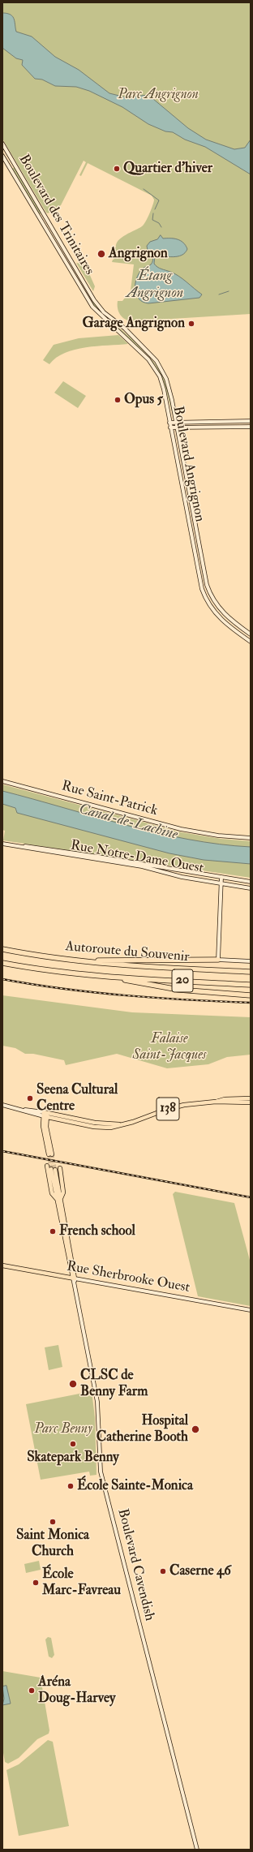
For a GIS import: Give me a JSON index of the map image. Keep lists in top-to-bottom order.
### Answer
{
  "streets": {
    "highway": ["Autoroute du Souvenir", "20"],
    "main road": [
      "Boulevard des Trinitaires",
      "Boulevard Angrignon",
      "Rue Saint-Patrick",
      "Rue Notre-Dame Ouest",
      "138",
      "Rue Sherbrooke Ouest",
      "Boulevard Cavendish"
    ]
  },
  "crossings": [
    ["Boulevard des Trinitaires", "Boulevard Angrignon"],
    ["Rue Sherbrooke Ouest", "Boulevard Cavendish"]
  ],
  "water": ["Étang Angrignon", "Canal-de-Lachine"],
  "parks": ["Parc Angrignon", "Falaise Saint-Jacques", "Parc Benny"],
  "places": [
    "Quartier d'hiver",
    "Angrignon",
    "Garage Angrignon",
    "Opus 5",
    "Seena Cultural Centre",
    "French school",
    "CLSC de Benny Farm",
    "Hospital Catherine Booth",
    "Skatepark Benny",
    "École Sainte-Monica",
    "Saint Monica Church",
    "Caserne 46",
    "École Marc-Favreau",
    "Aréna Doug-Harvey"
  ]
}
